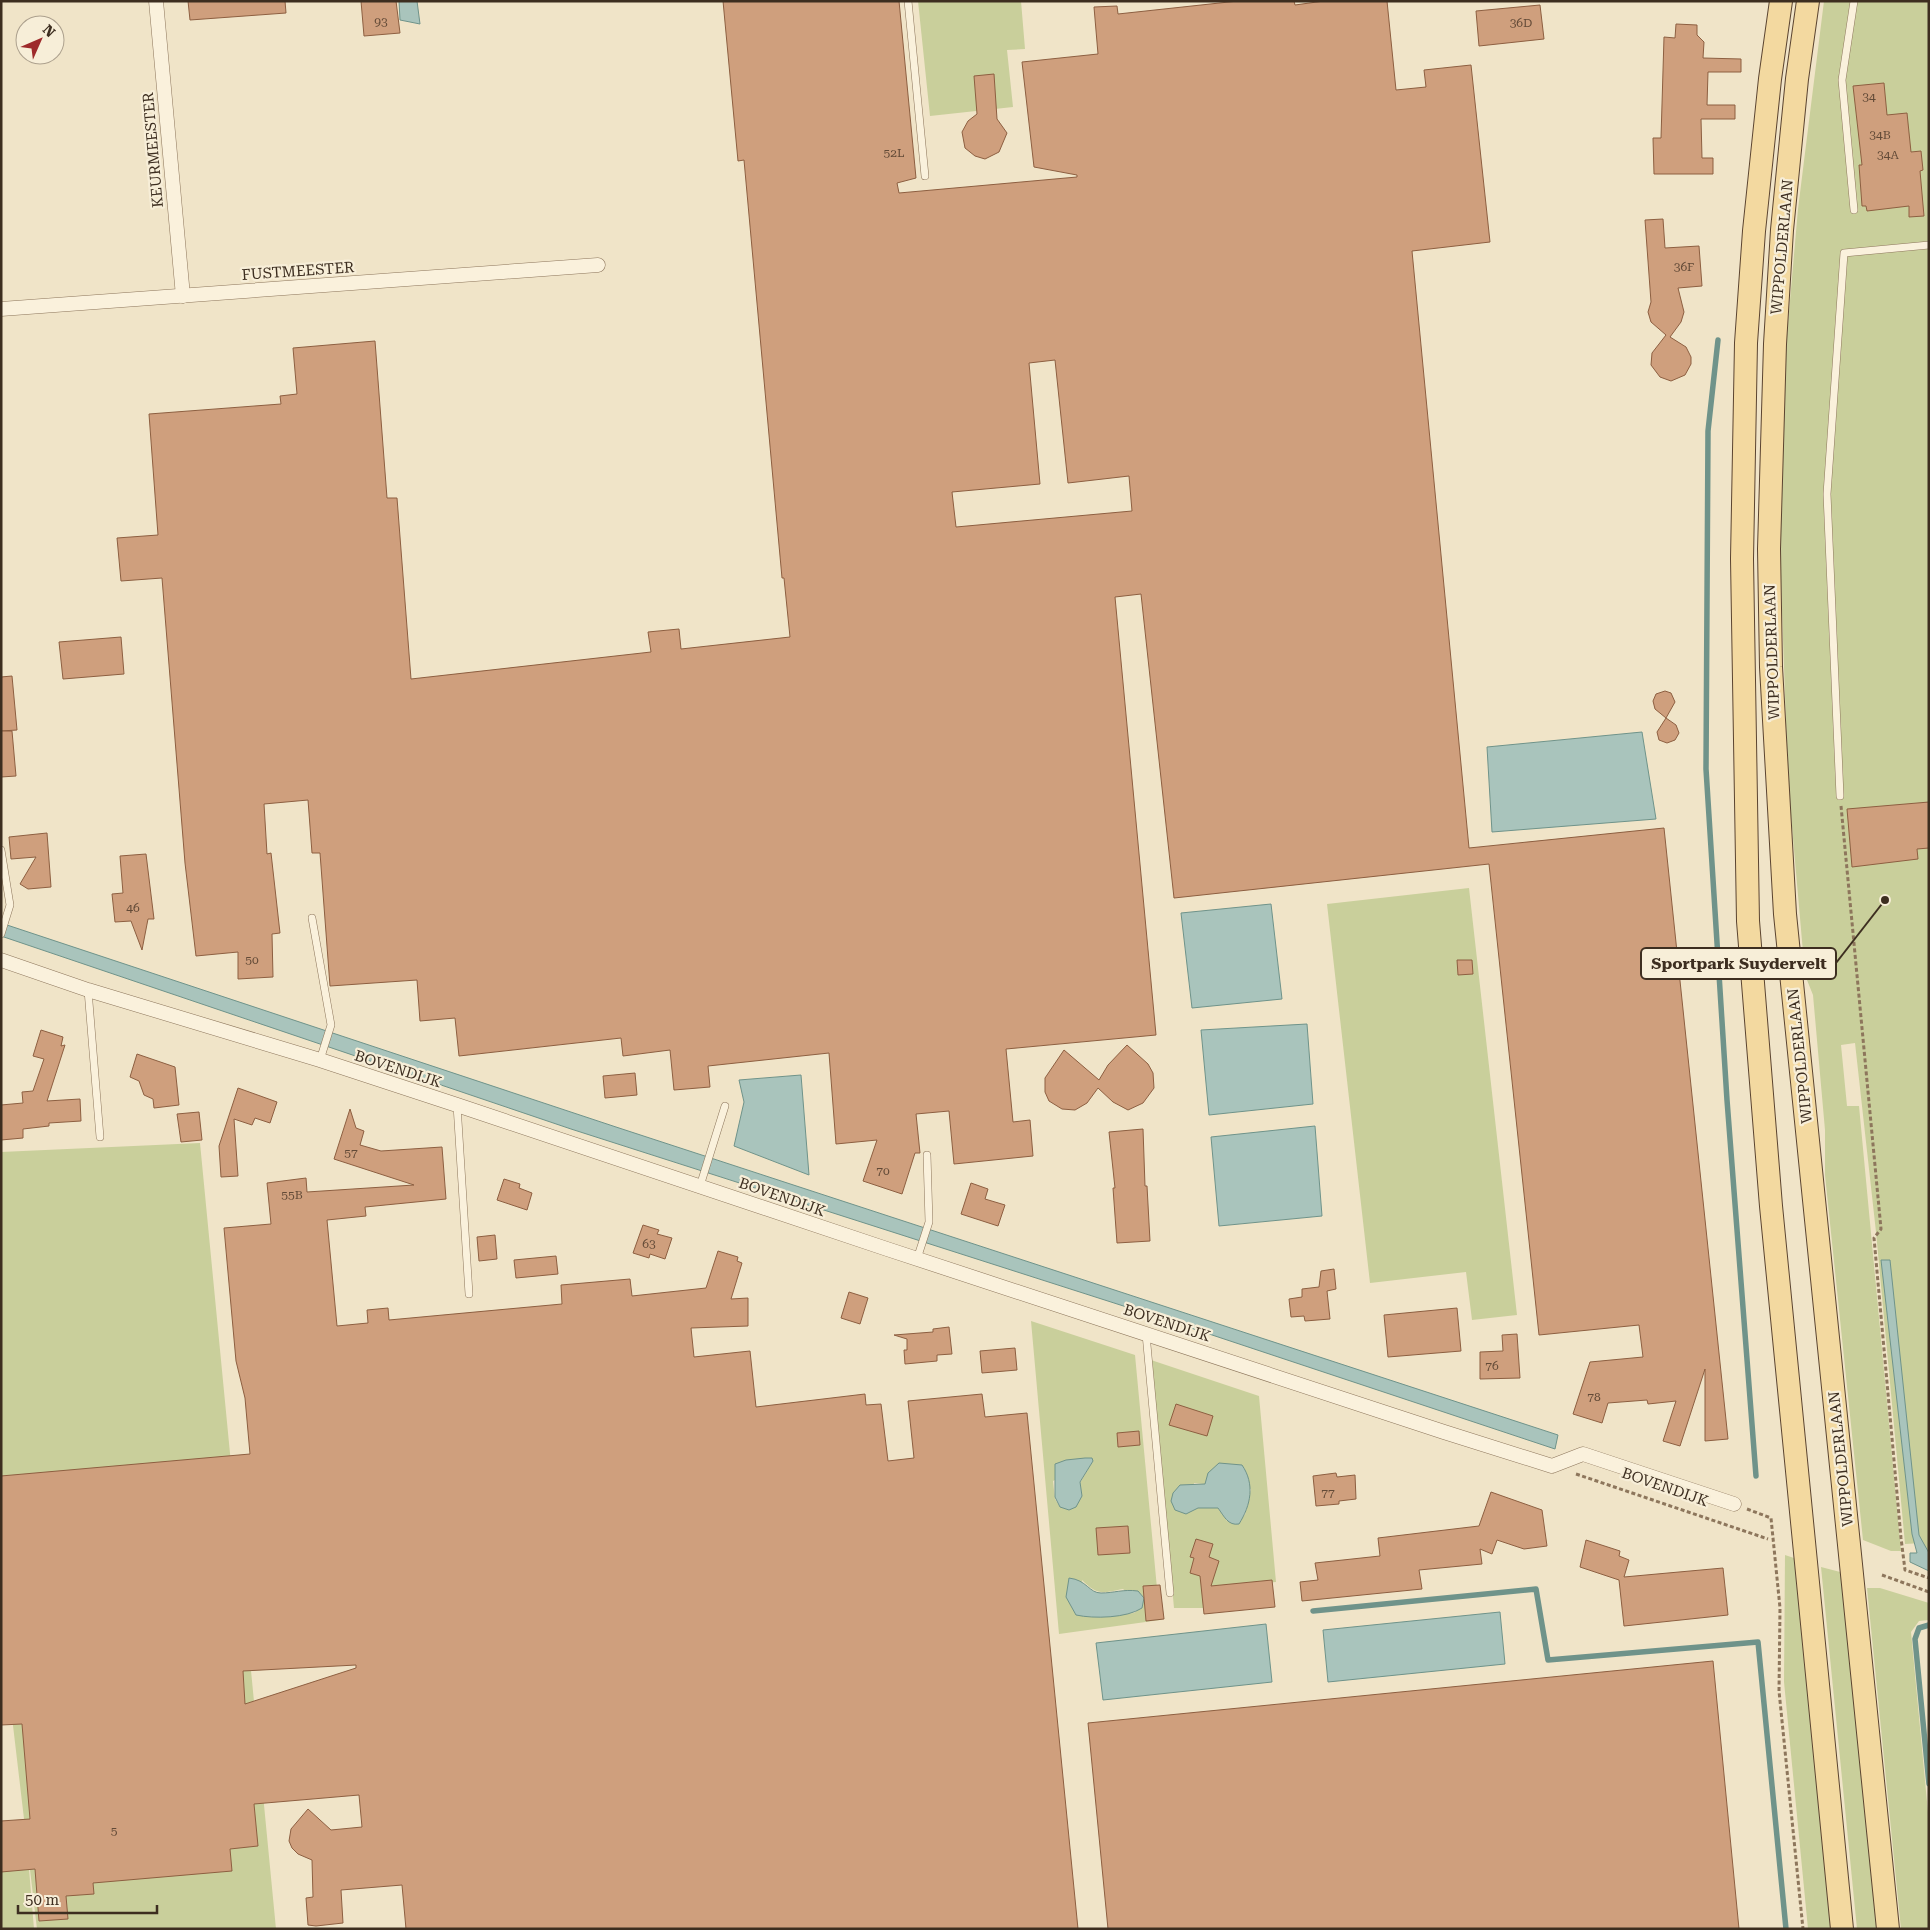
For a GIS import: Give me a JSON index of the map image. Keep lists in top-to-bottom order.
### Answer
{
  "streets": {
    "main road": ["WIPPOLDERLAAN"],
    "street": ["KEURMEESTER", "FUSTMEESTER", "BOVENDIJK"]
  },
  "crossings": [
    ["KEURMEESTER", "FUSTMEESTER"]
  ],
  "places": ["Sportpark Suydervelt"],
  "house_numbers": [
    "93",
    "36D",
    "34",
    "34B",
    "52L",
    "34A",
    "36F",
    "46",
    "50",
    "57",
    "70",
    "55B",
    "63",
    "76",
    "78",
    "77",
    "5"
  ],
  "scale_bar": "50 m",
  "north": "top right"
}
